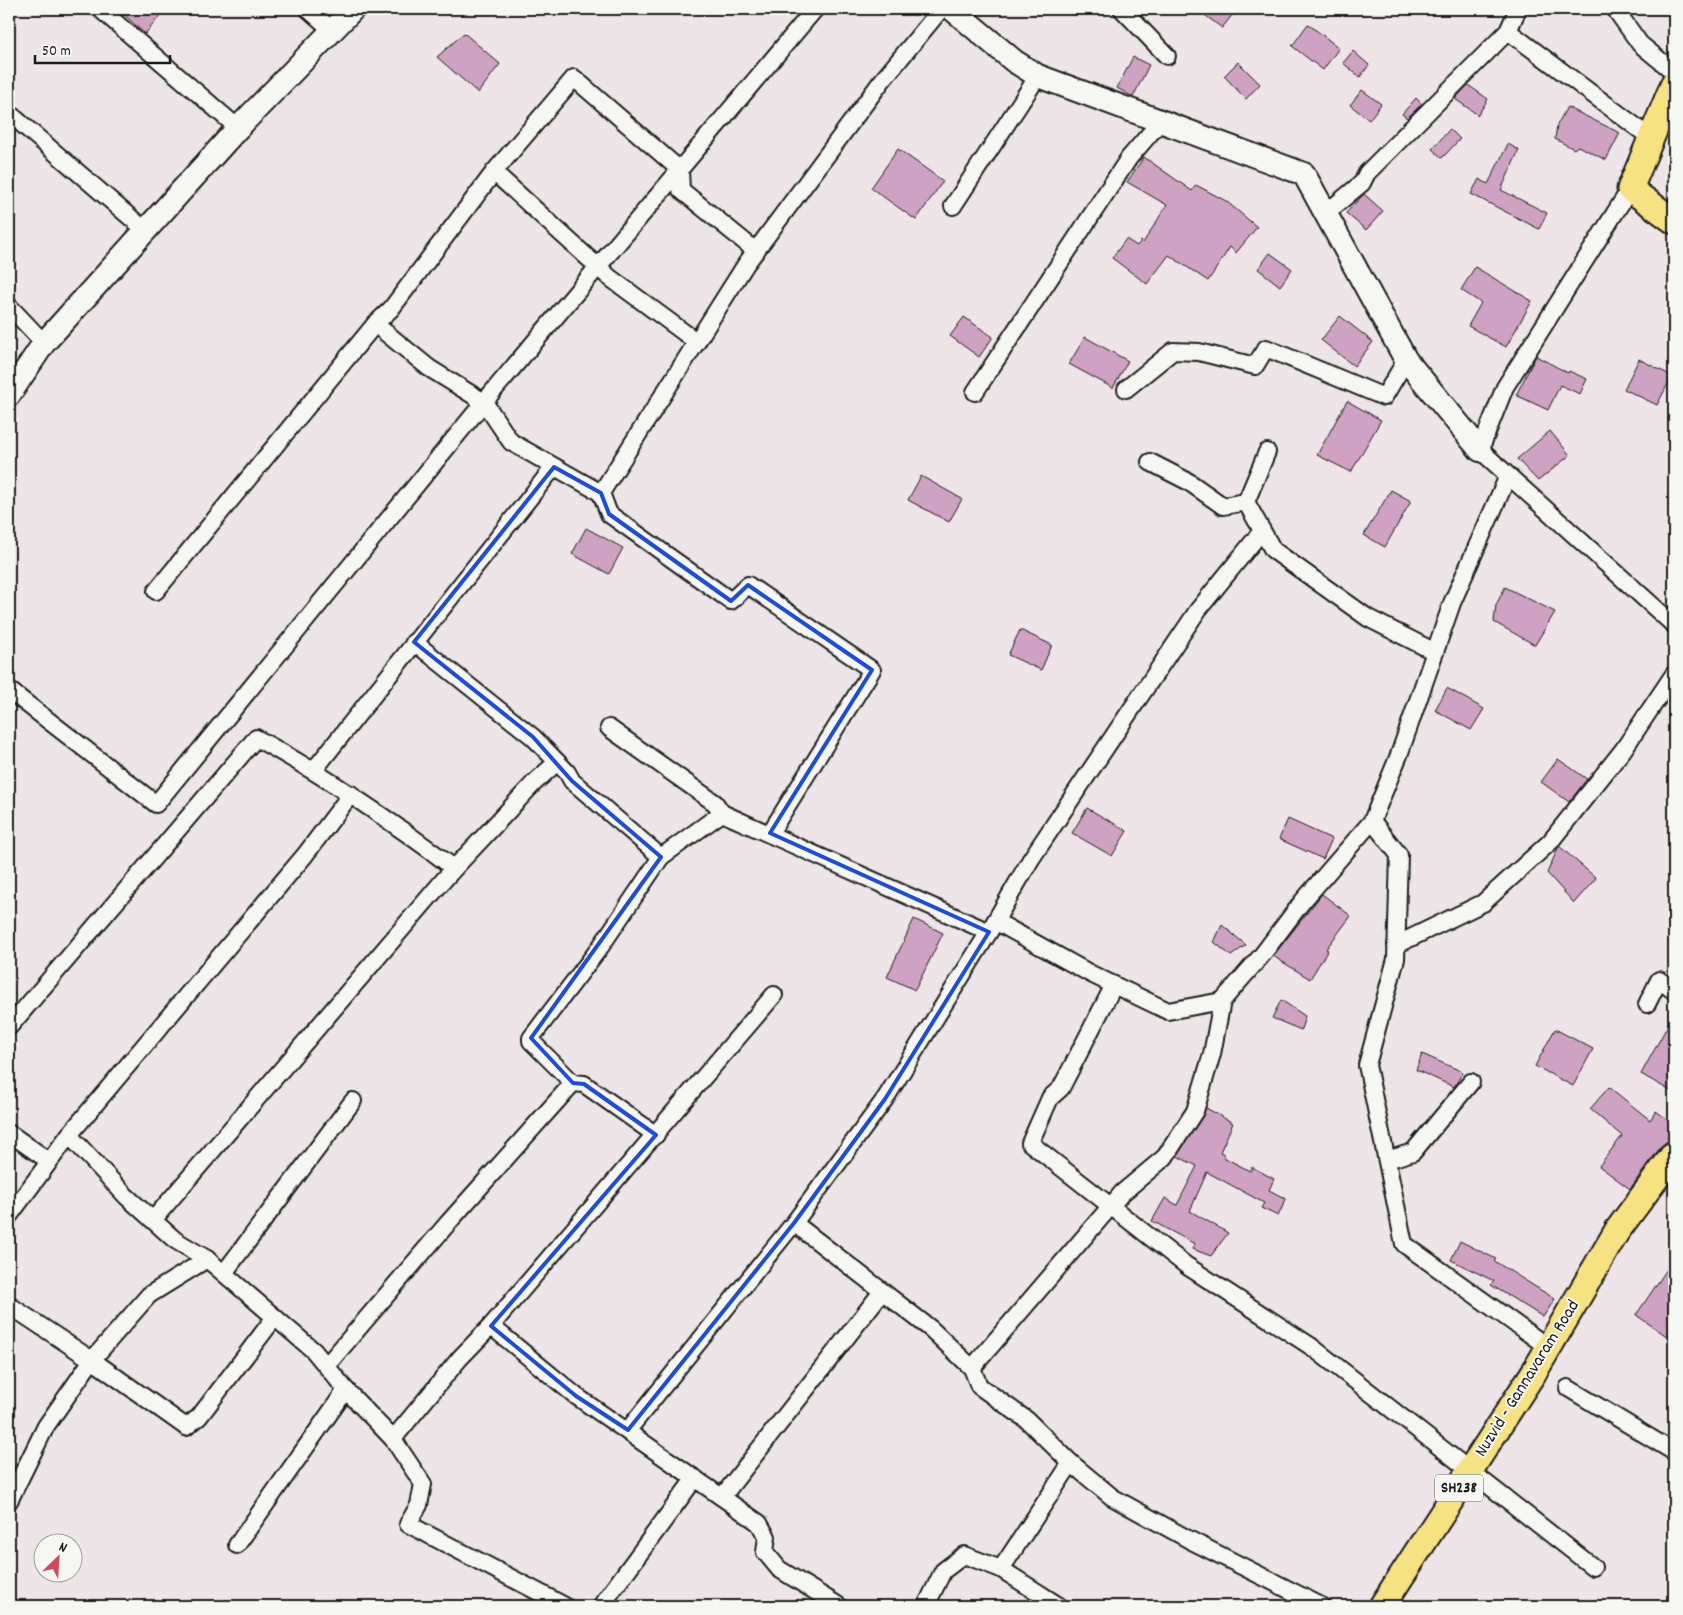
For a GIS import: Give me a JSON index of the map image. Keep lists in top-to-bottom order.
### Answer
{
  "streets": {
    "main road": ["Nuzvid - Gannavaram Road", "SH238"]
  },
  "scale_bar": "50 m",
  "north": "top right"
}
